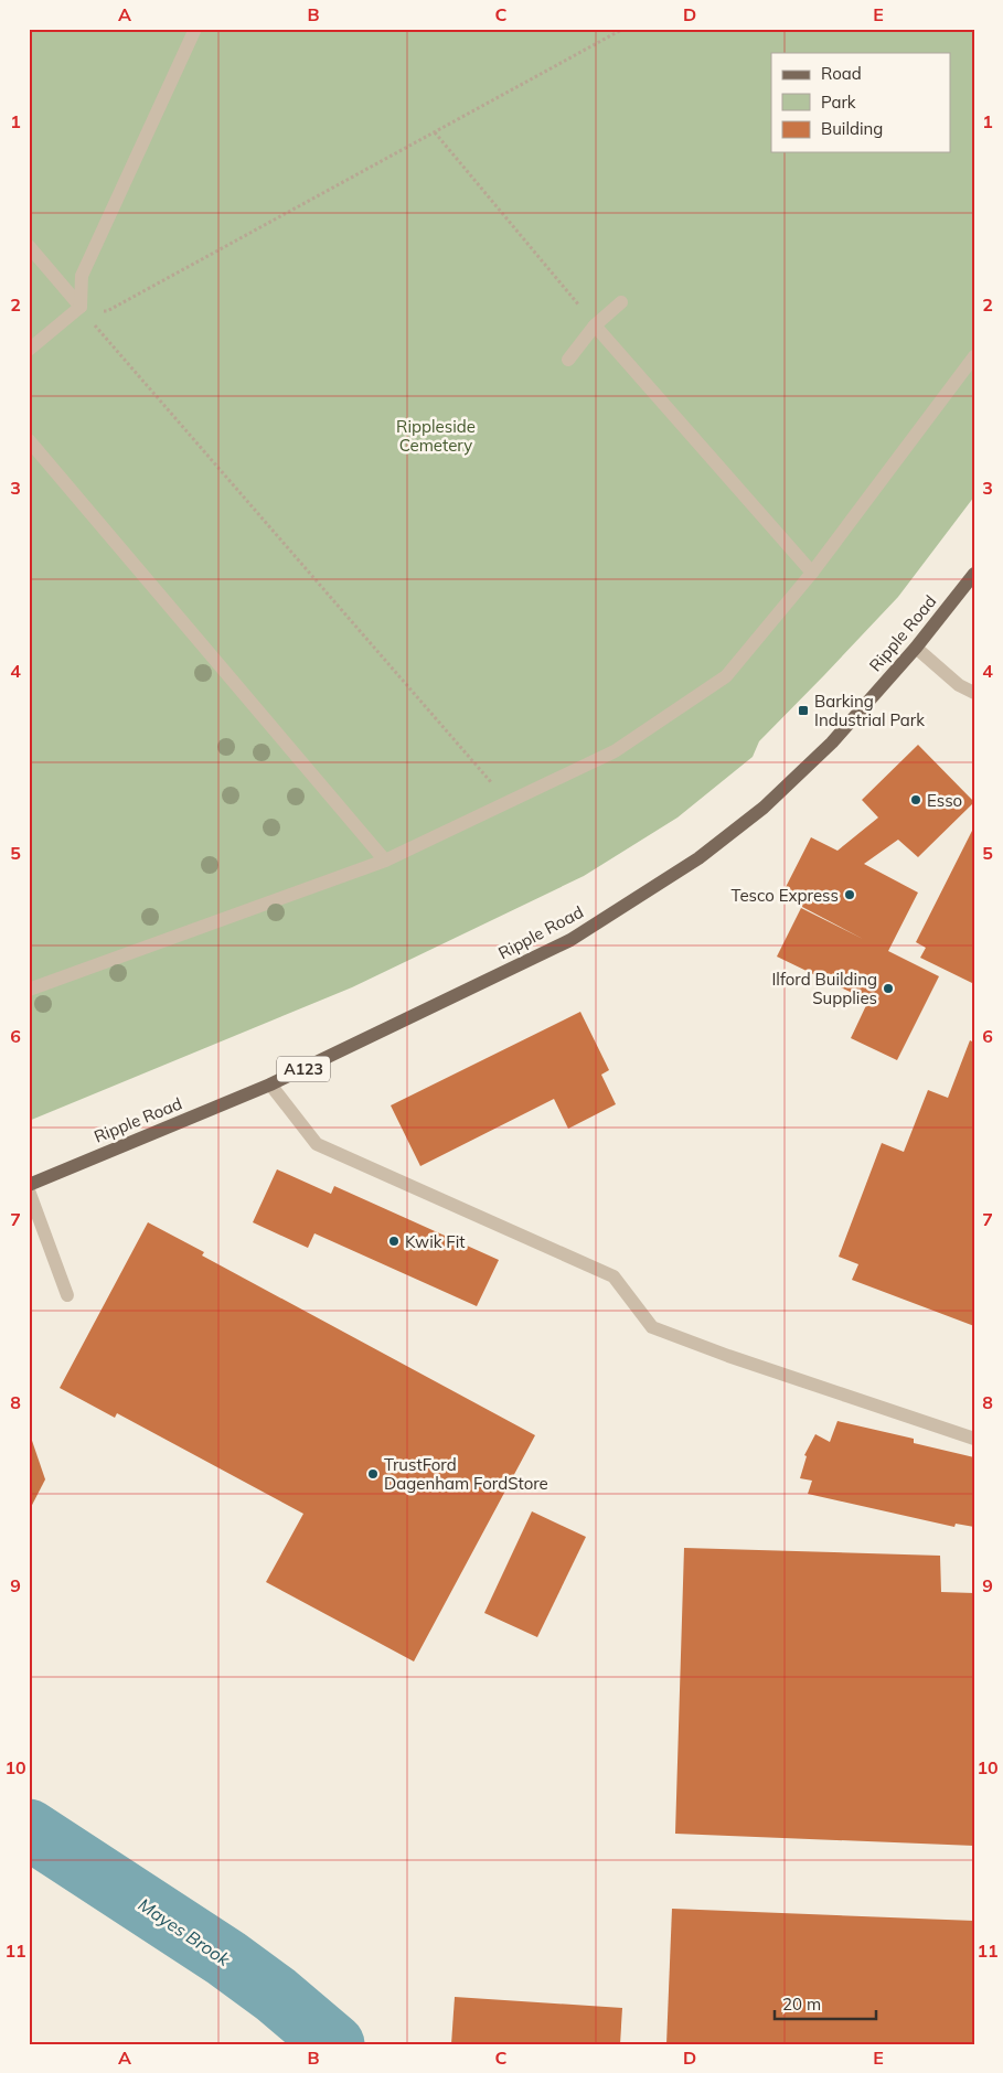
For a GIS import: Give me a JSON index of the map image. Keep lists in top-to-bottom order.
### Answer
{
  "streets": {
    "main road": ["Ripple Road", "A123"]
  },
  "water": ["Mayes Brook"],
  "parks": ["Rippleside Cemetery"],
  "places": {
    "transit": ["Barking Industrial Park"],
    "other": [
      "Esso",
      "Tesco Express",
      "Ilford Building Supplies",
      "Kwik Fit",
      "TrustFord Dagenham FordStore"
    ]
  },
  "legend": ["Road", "Park", "Building"],
  "scale_bar": "20 m",
  "grid": {
    "columns": [
      "A",
      "B",
      "C",
      "D",
      "E"
    ],
    "rows": [
      "1",
      "2",
      "3",
      "4",
      "5",
      "6",
      "7",
      "8",
      "9",
      "10",
      "11"
    ]
  }
}
